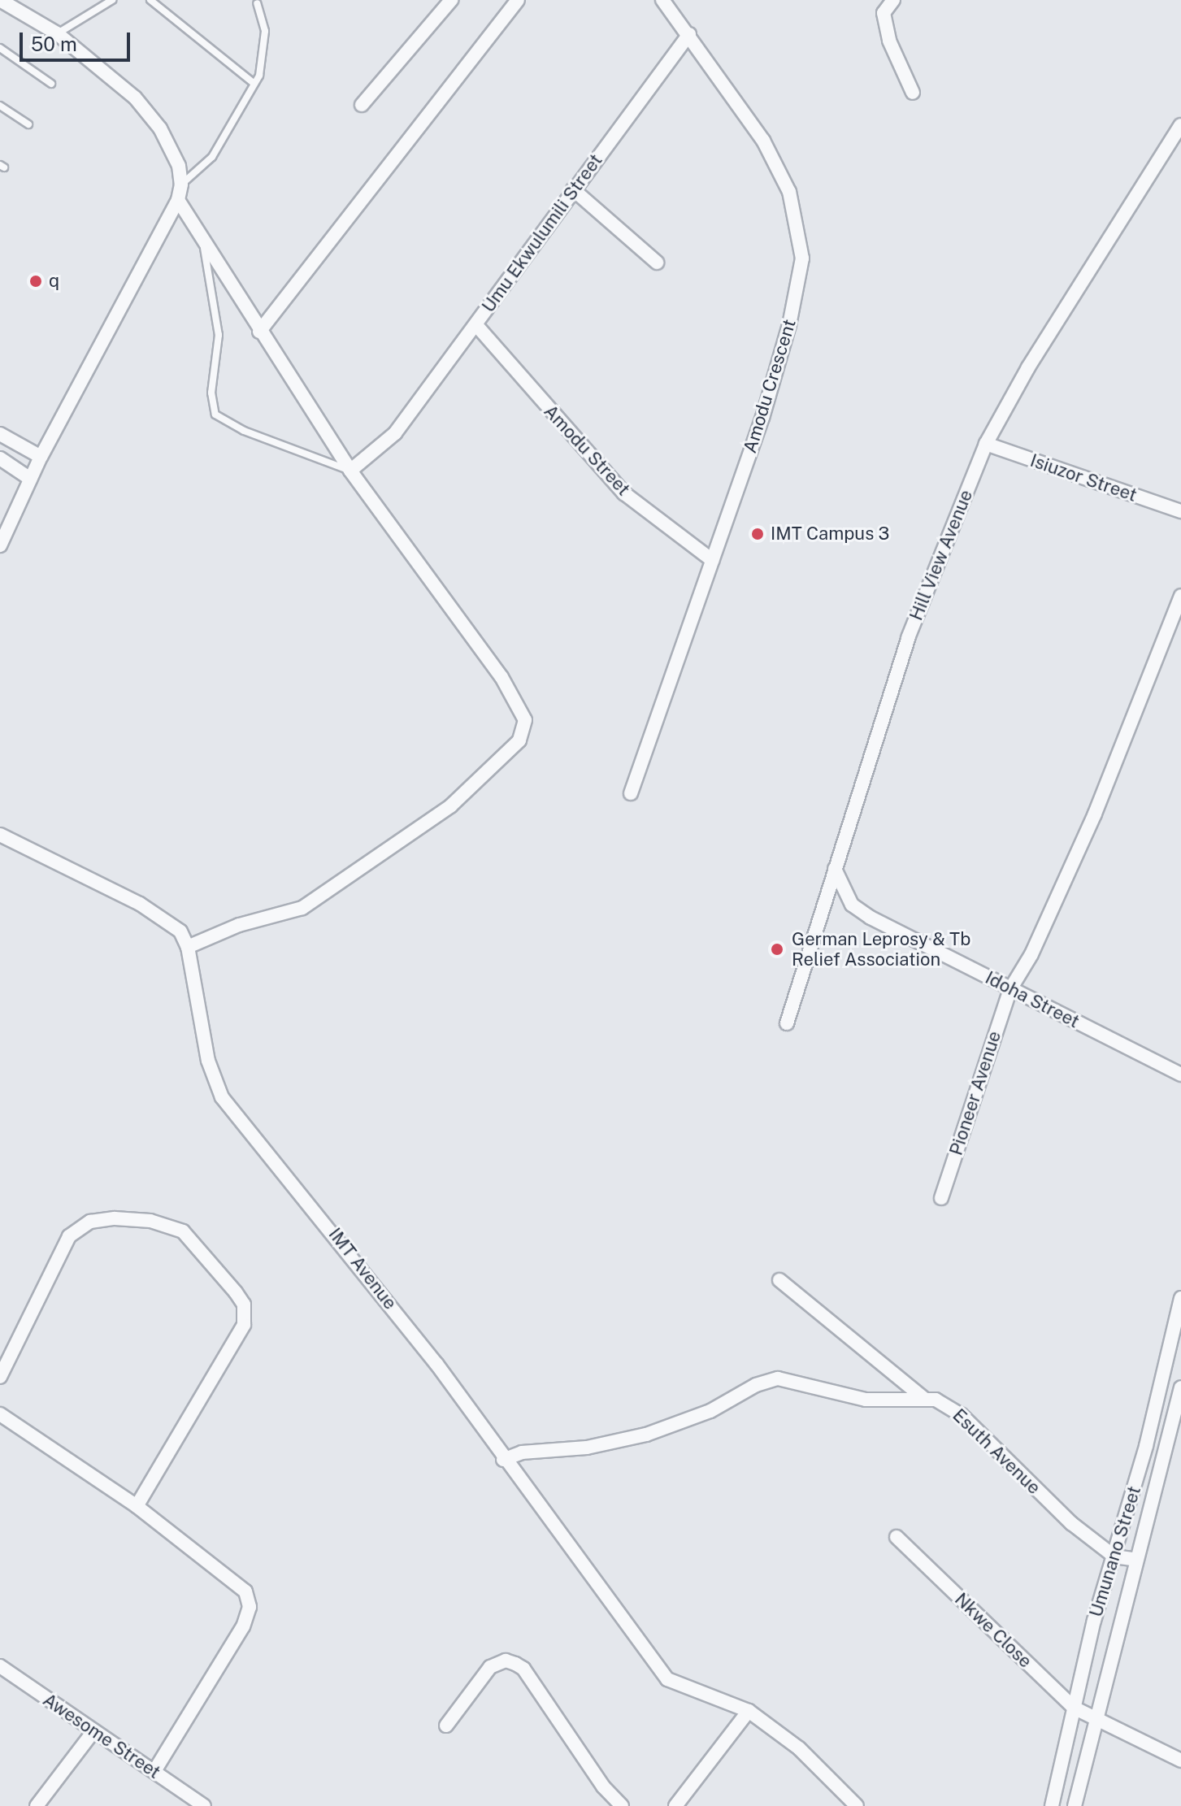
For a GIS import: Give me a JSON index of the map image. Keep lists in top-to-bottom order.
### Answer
{
  "streets": {
    "street": [
      "Umu Ekwulumili Street",
      "Amodu Crescent",
      "Amodu Street",
      "Isiuzor Street",
      "Hill View Avenue",
      "Idoha Street",
      "Pioneer Avenue",
      "IMT Avenue",
      "Esuth Avenue",
      "Umunano Street",
      "Nkwe Close",
      "Awesome Street"
    ]
  },
  "crossings": [
    ["Umu Ekwulumili Street", "Amodu Crescent"],
    ["Umu Ekwulumili Street", "Amodu Street"],
    ["Amodu Crescent", "Amodu Street"],
    ["Isiuzor Street", "Hill View Avenue"],
    ["Hill View Avenue", "Idoha Street"],
    ["Idoha Street", "Pioneer Avenue"],
    ["IMT Avenue", "Esuth Avenue"],
    ["Esuth Avenue", "Umunano Street"],
    ["Umunano Street", "Nkwe Close"]
  ],
  "places": ["q", "IMT Campus 3", "German Leprosy & Tb Relief Association"],
  "scale_bar": "50 m"
}
